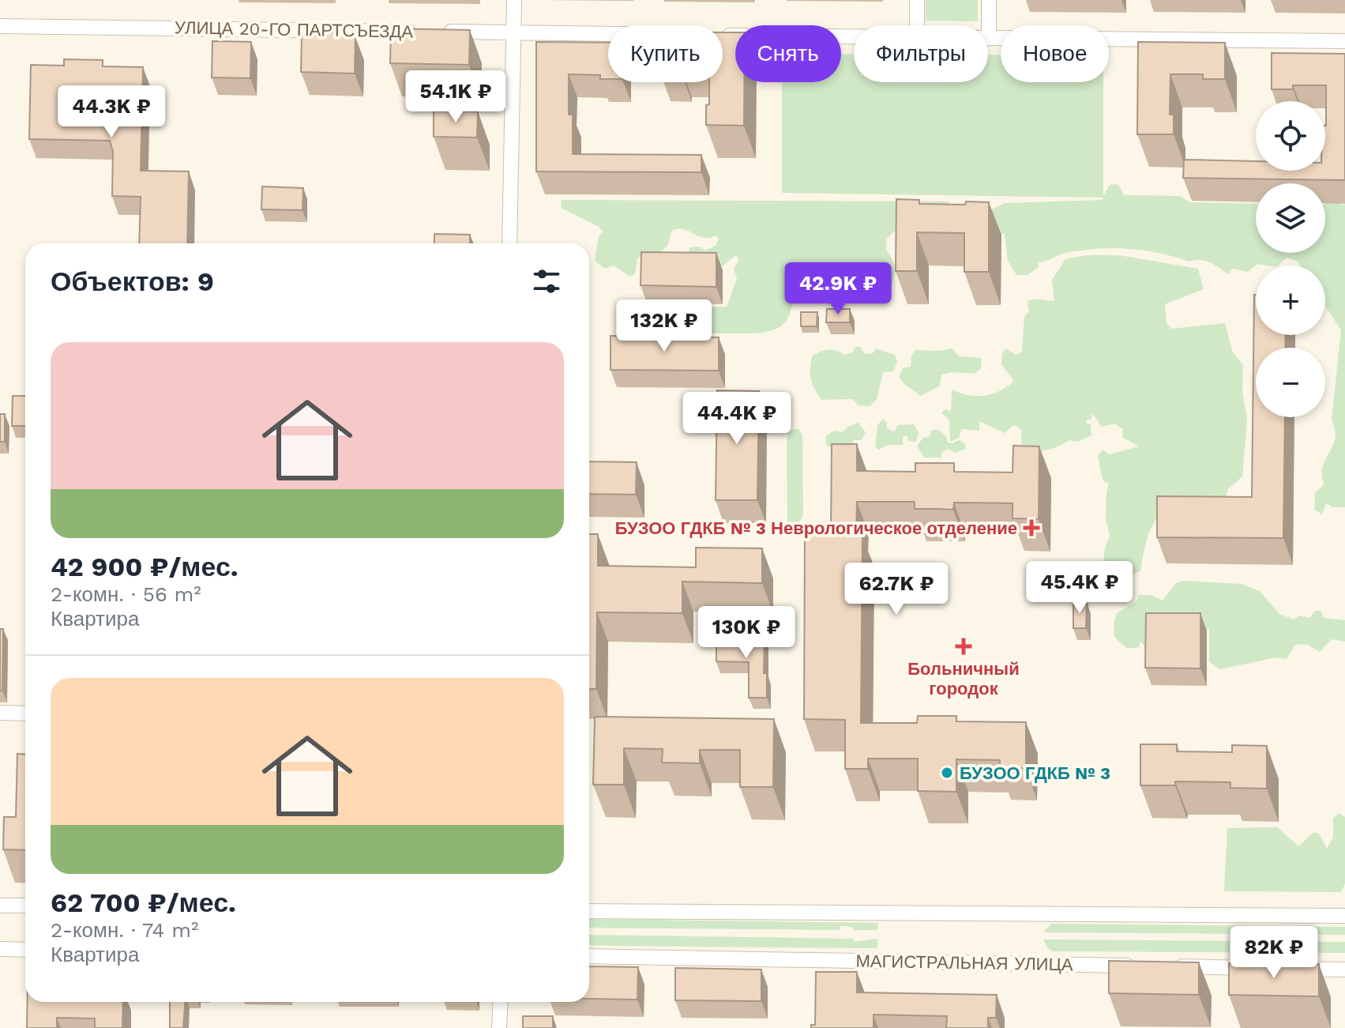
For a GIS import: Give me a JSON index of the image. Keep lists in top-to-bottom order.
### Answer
{
  "streets": {
    "street": ["УЛИЦА 20-ГО ПАРТСЪЕЗДА", "МАГИСТРАЛЬНАЯ УЛИЦА"]
  },
  "places": {
    "health": ["БУЗОО ГДКБ № 3 Неврологическое отделение", "Больничный городок"],
    "other": ["БУЗОО ГДКБ № 3"]
  },
  "page": {
    "chip": [
      "Купить",
      "Снять",
      "Фильтры",
      "Новое"
    ],
    "price": [
      "54.1K ₽",
      "44.3K ₽",
      "42.9K ₽",
      "132K ₽",
      "44.4K ₽",
      "45.4K ₽",
      "62.7K ₽",
      "130K ₽",
      "82K ₽"
    ],
    "map_buttons": ["+", "−"],
    "heading": "Объектов: 9",
    "list": [
      {
        "name": "42 900 ₽/мес.",
        "note": "2-комн. · 56 m² · Квартира"
      },
      {
        "name": "62 700 ₽/мес.",
        "note": "2-комн. · 74 m² · Квартира"
      }
    ]
  }
}
